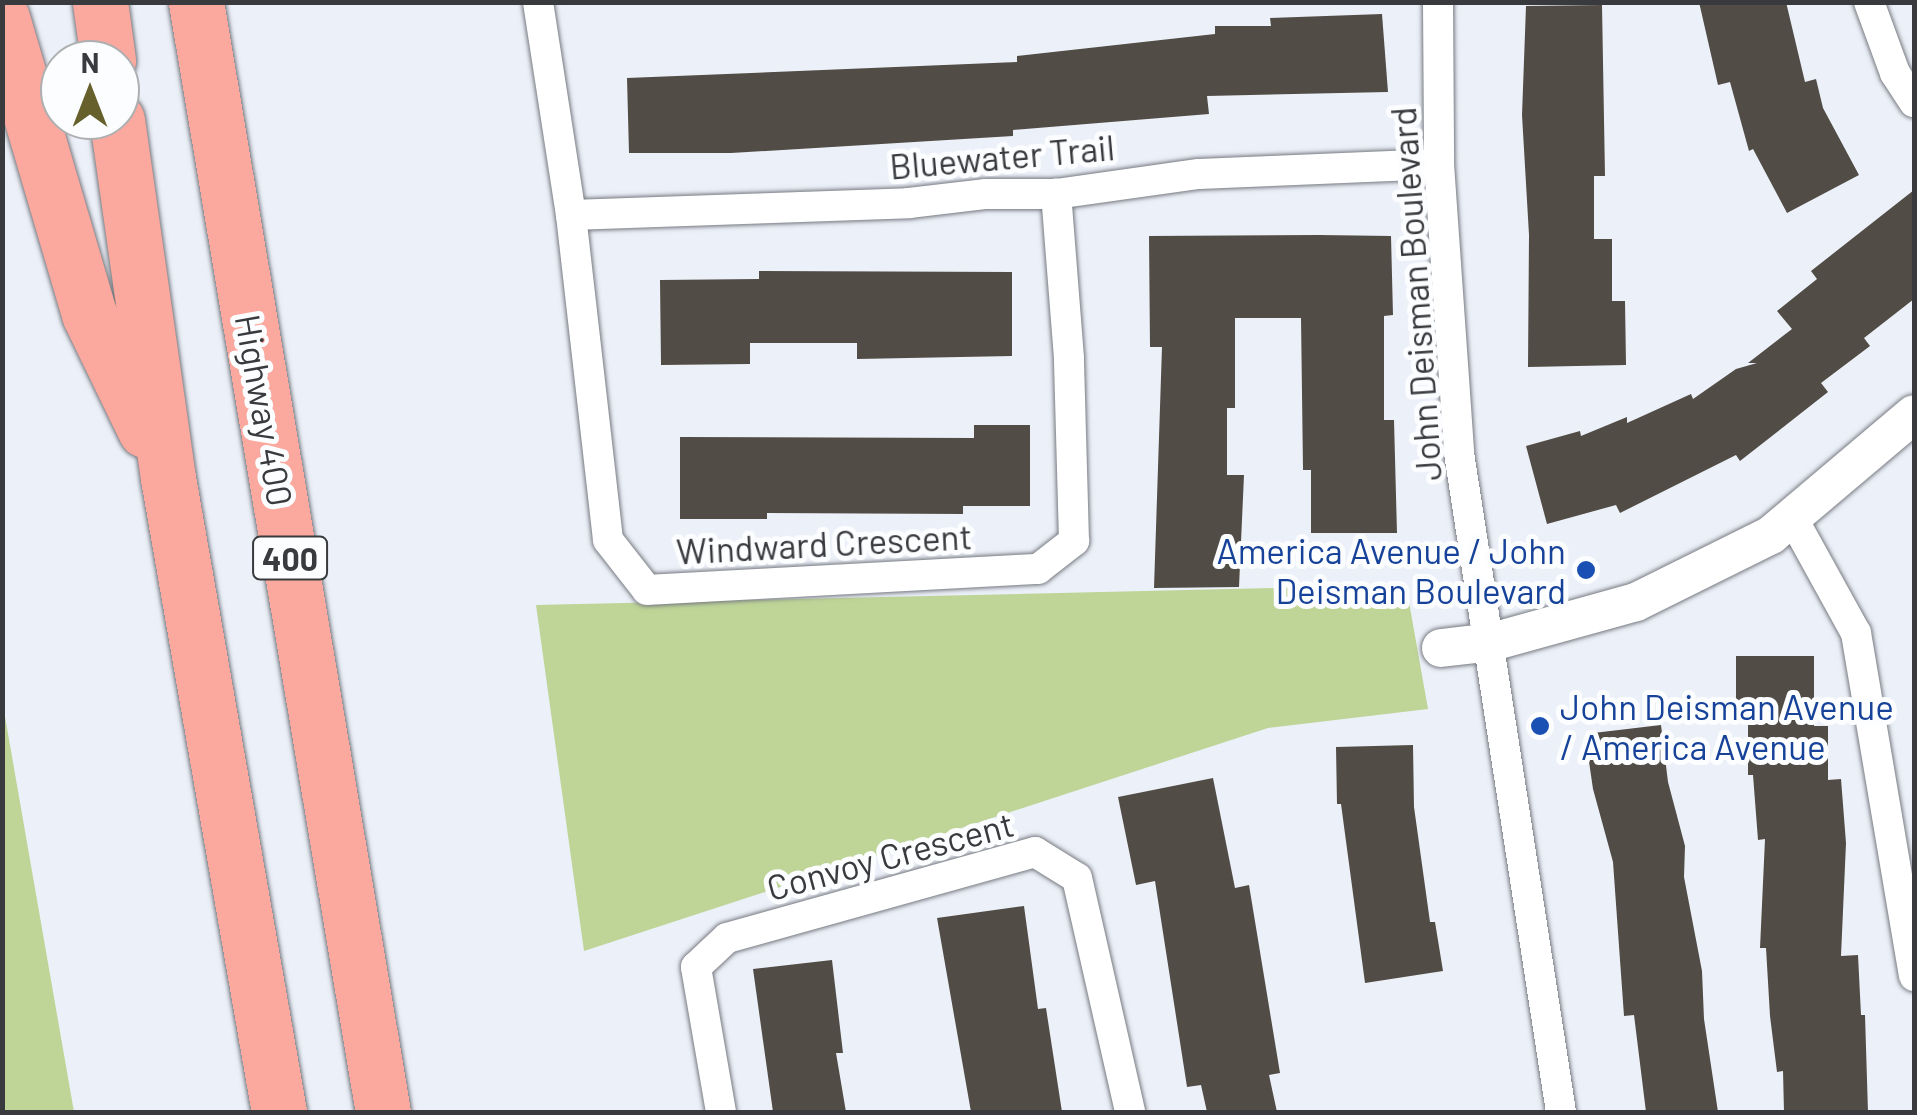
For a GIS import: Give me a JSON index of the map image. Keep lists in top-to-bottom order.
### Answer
{
  "streets": {
    "highway": ["Highway 400", "400"],
    "street": [
      "Bluewater Trail",
      "John Deisman Boulevard",
      "Windward Crescent",
      "Convoy Crescent"
    ]
  },
  "crossings": [
    ["Bluewater Trail", "John Deisman Boulevard"],
    ["Bluewater Trail", "Windward Crescent"]
  ],
  "places": ["America Avenue / John Deisman Boulevard", "John Deisman Avenue / America Avenue"],
  "north": "top"
}
